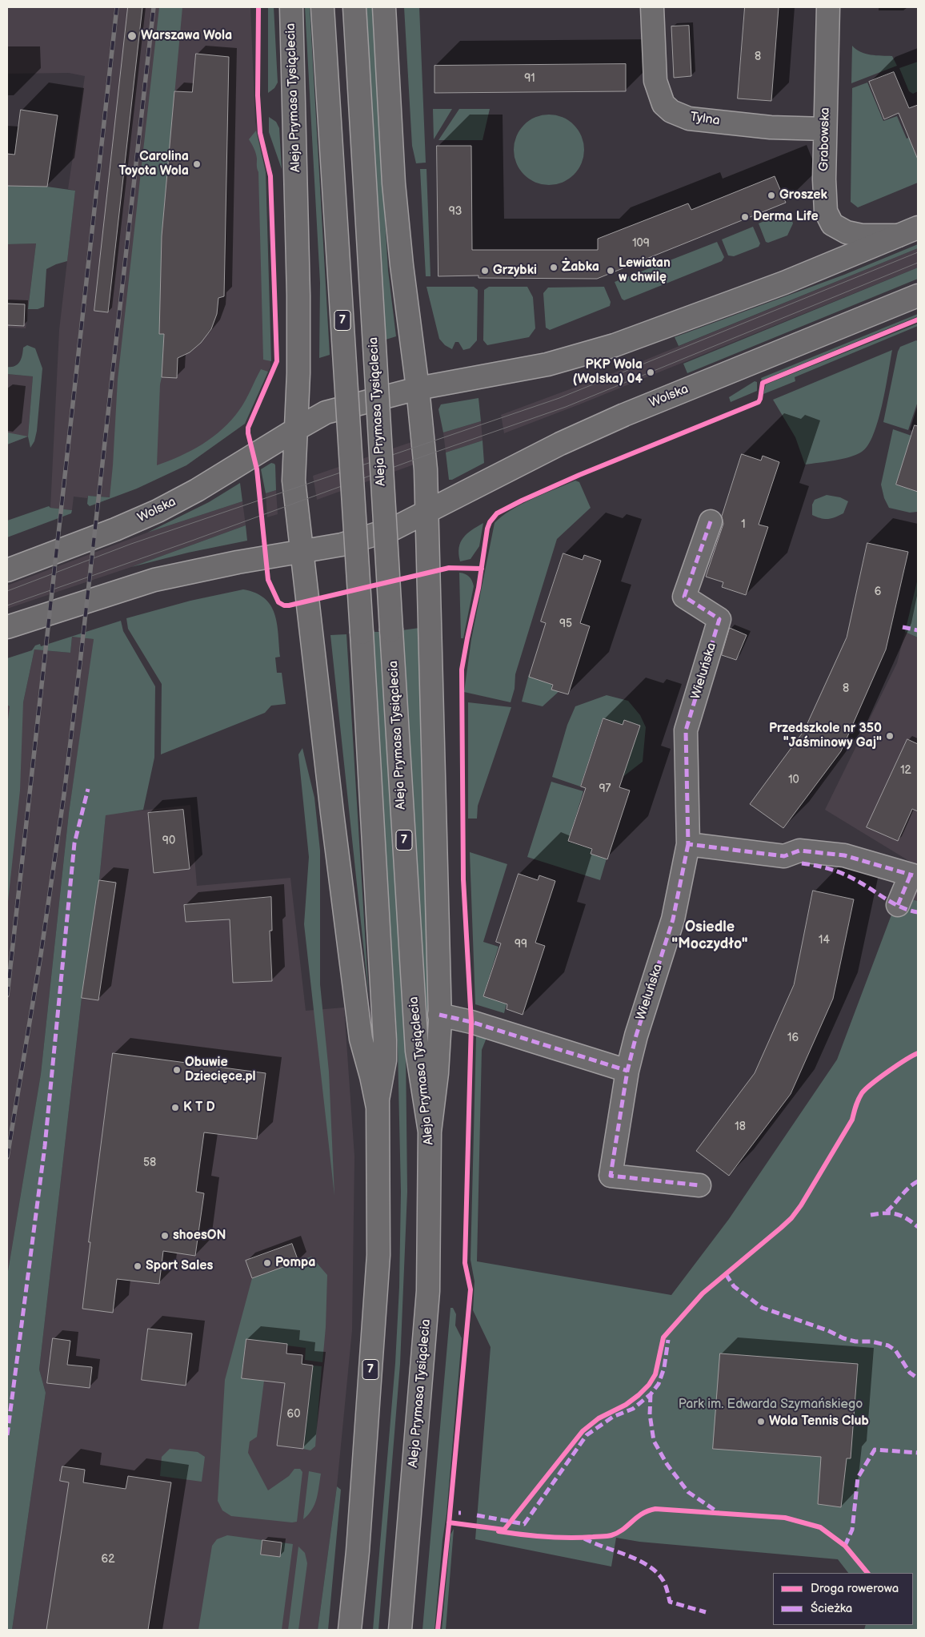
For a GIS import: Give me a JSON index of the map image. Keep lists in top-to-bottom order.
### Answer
{
  "streets": {
    "main road": [
      "Aleja Prymasa Tysiąclecia",
      "Tylna",
      "Grabowska",
      "7",
      "Wolska",
      "Wieluńska"
    ]
  },
  "crossings": [
    ["Aleja Prymasa Tysiąclecia", "7"],
    ["Aleja Prymasa Tysiąclecia", "Wolska"],
    ["Tylna", "Grabowska"]
  ],
  "districts": ["Osiedle \"Moczydło\""],
  "parks": ["Park im. Edwarda Szymańskiego"],
  "places": [
    "Warszawa Wola",
    "Carolina Toyota Wola",
    "Groszek",
    "Derma Life",
    "Żabka",
    "Grzybki",
    "Lewiatan w chwilę",
    "PKP Wola (Wolska) 04",
    "Przedszkole nr 350 \"Jaśminowy Gaj\"",
    "Obuwie Dziecięce.pl",
    "K T D",
    "shoesON",
    "Pompa",
    "Sport Sales",
    "Wola Tennis Club"
  ],
  "house_numbers": [
    "8",
    "91",
    "93",
    "109",
    "1",
    "6",
    "95",
    "8",
    "12",
    "10",
    "97",
    "90",
    "14",
    "99",
    "16",
    "18",
    "58",
    "60",
    "62"
  ],
  "legend": ["Droga rowerowa", "Ścieżka"]
}
